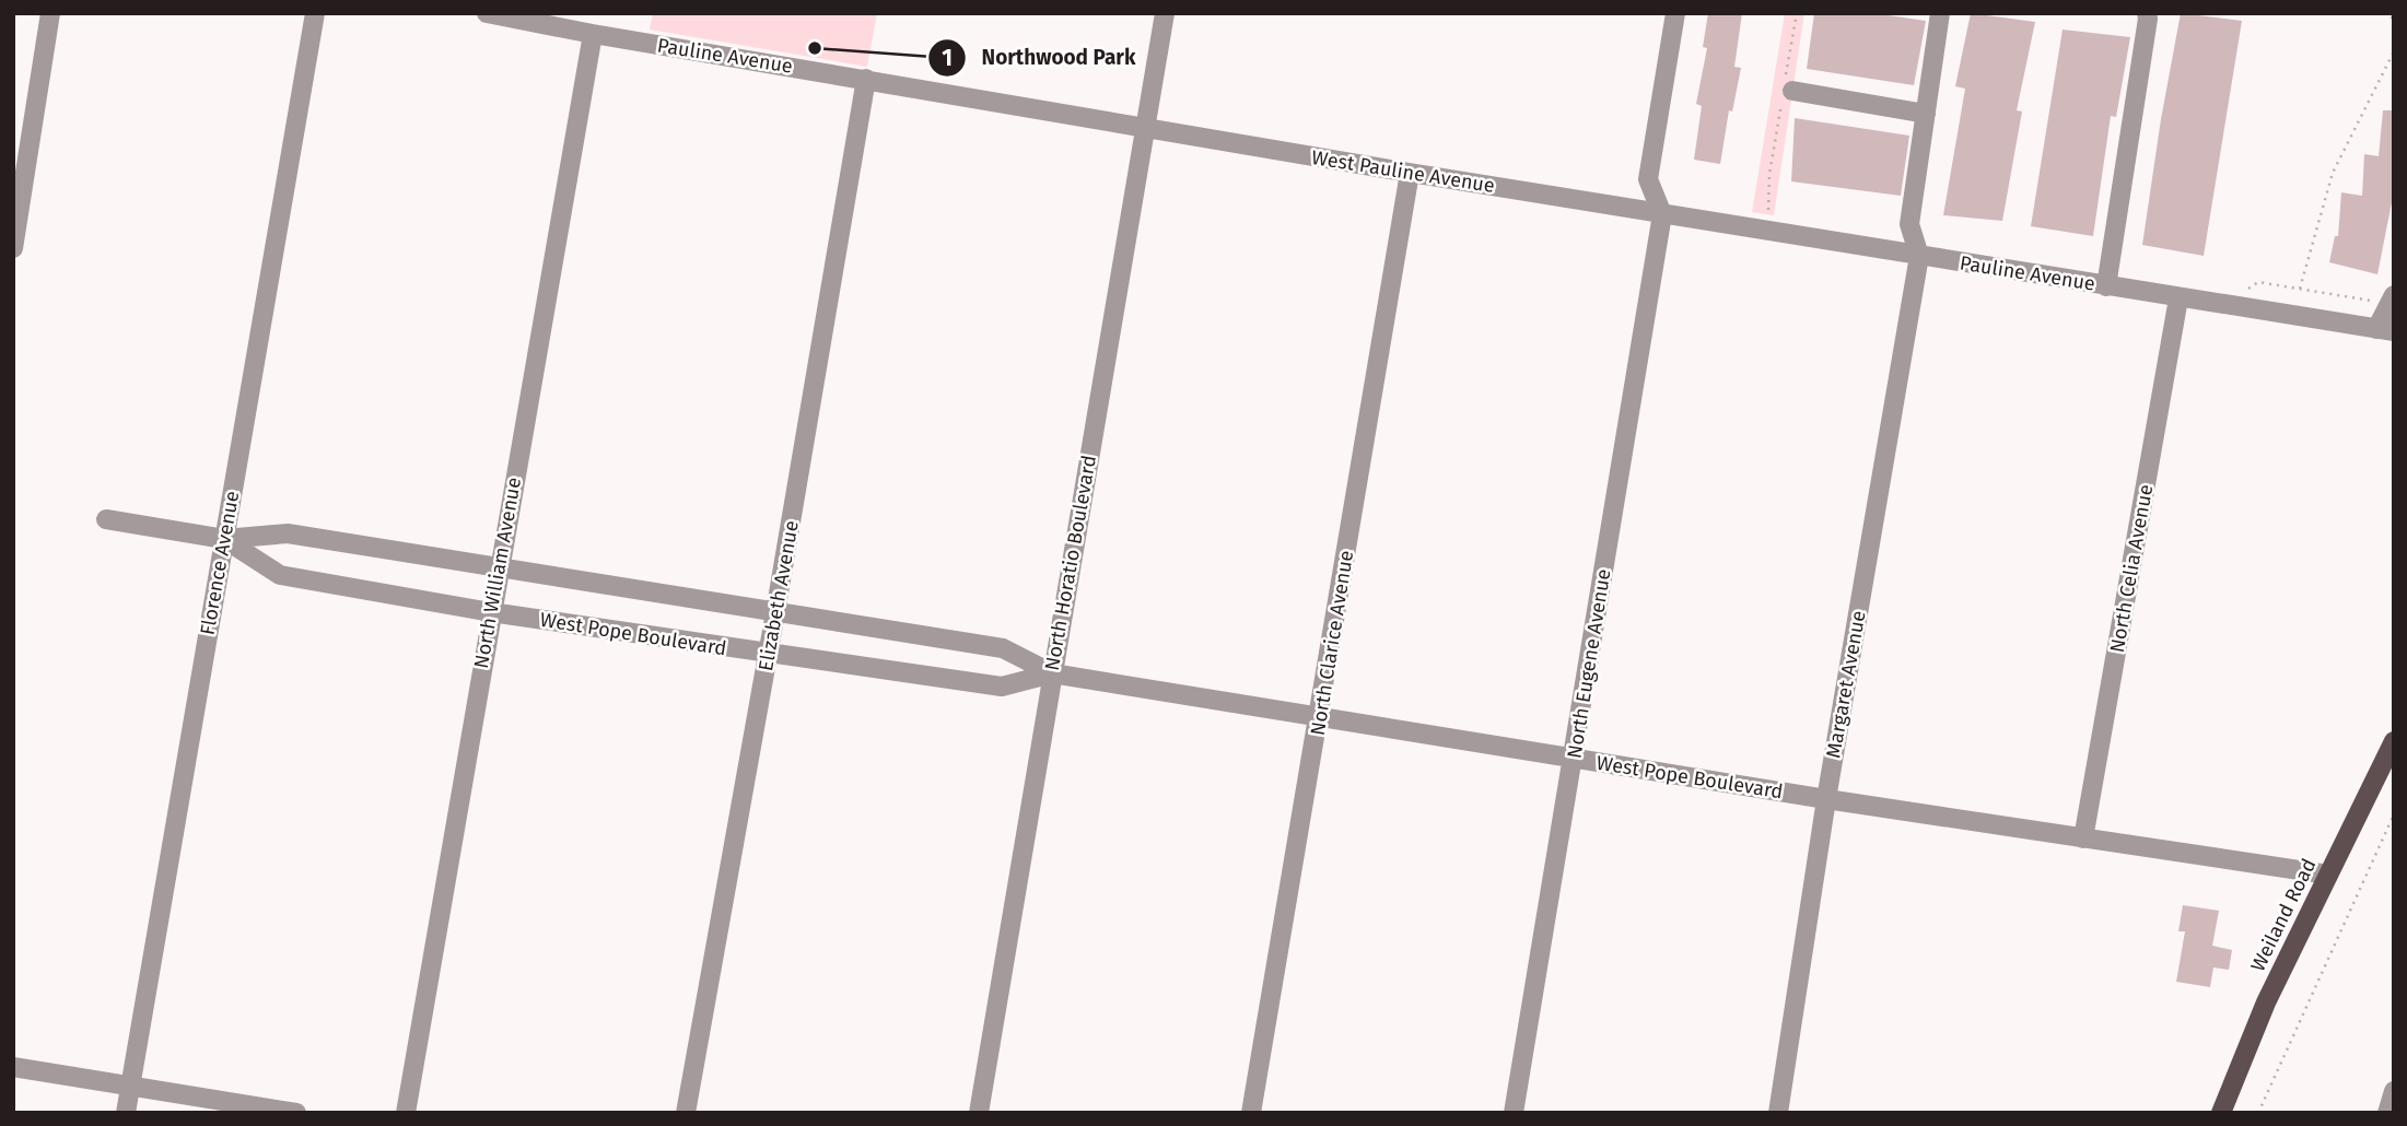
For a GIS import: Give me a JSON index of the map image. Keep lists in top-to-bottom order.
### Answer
{
  "streets": {
    "main road": ["Weiland Road"],
    "street": [
      "Pauline Avenue",
      "West Pauline Avenue",
      "Florence Avenue",
      "North Horatio Boulevard",
      "North Celia Avenue",
      "North William Avenue",
      "Elizabeth Avenue",
      "West Pope Boulevard",
      "North Clarice Avenue",
      "North Eugene Avenue",
      "Margaret Avenue"
    ]
  },
  "crossings": [
    ["Pauline Avenue", "West Pauline Avenue"],
    ["Pauline Avenue", "North Horatio Boulevard"],
    ["Pauline Avenue", "North Celia Avenue"],
    ["Pauline Avenue", "North William Avenue"],
    ["Pauline Avenue", "Elizabeth Avenue"],
    ["Pauline Avenue", "North Eugene Avenue"],
    ["Pauline Avenue", "Margaret Avenue"],
    ["West Pauline Avenue", "North Horatio Boulevard"],
    ["West Pauline Avenue", "North Clarice Avenue"],
    ["West Pauline Avenue", "North Eugene Avenue"],
    ["Florence Avenue", "West Pope Boulevard"],
    ["North Horatio Boulevard", "West Pope Boulevard"],
    ["North Celia Avenue", "West Pope Boulevard"],
    ["North William Avenue", "West Pope Boulevard"],
    ["Elizabeth Avenue", "West Pope Boulevard"],
    ["West Pope Boulevard", "North Clarice Avenue"],
    ["West Pope Boulevard", "North Eugene Avenue"],
    ["West Pope Boulevard", "Margaret Avenue"],
    ["West Pope Boulevard", "Weiland Road"]
  ],
  "places": ["Northwood Park"]
}
